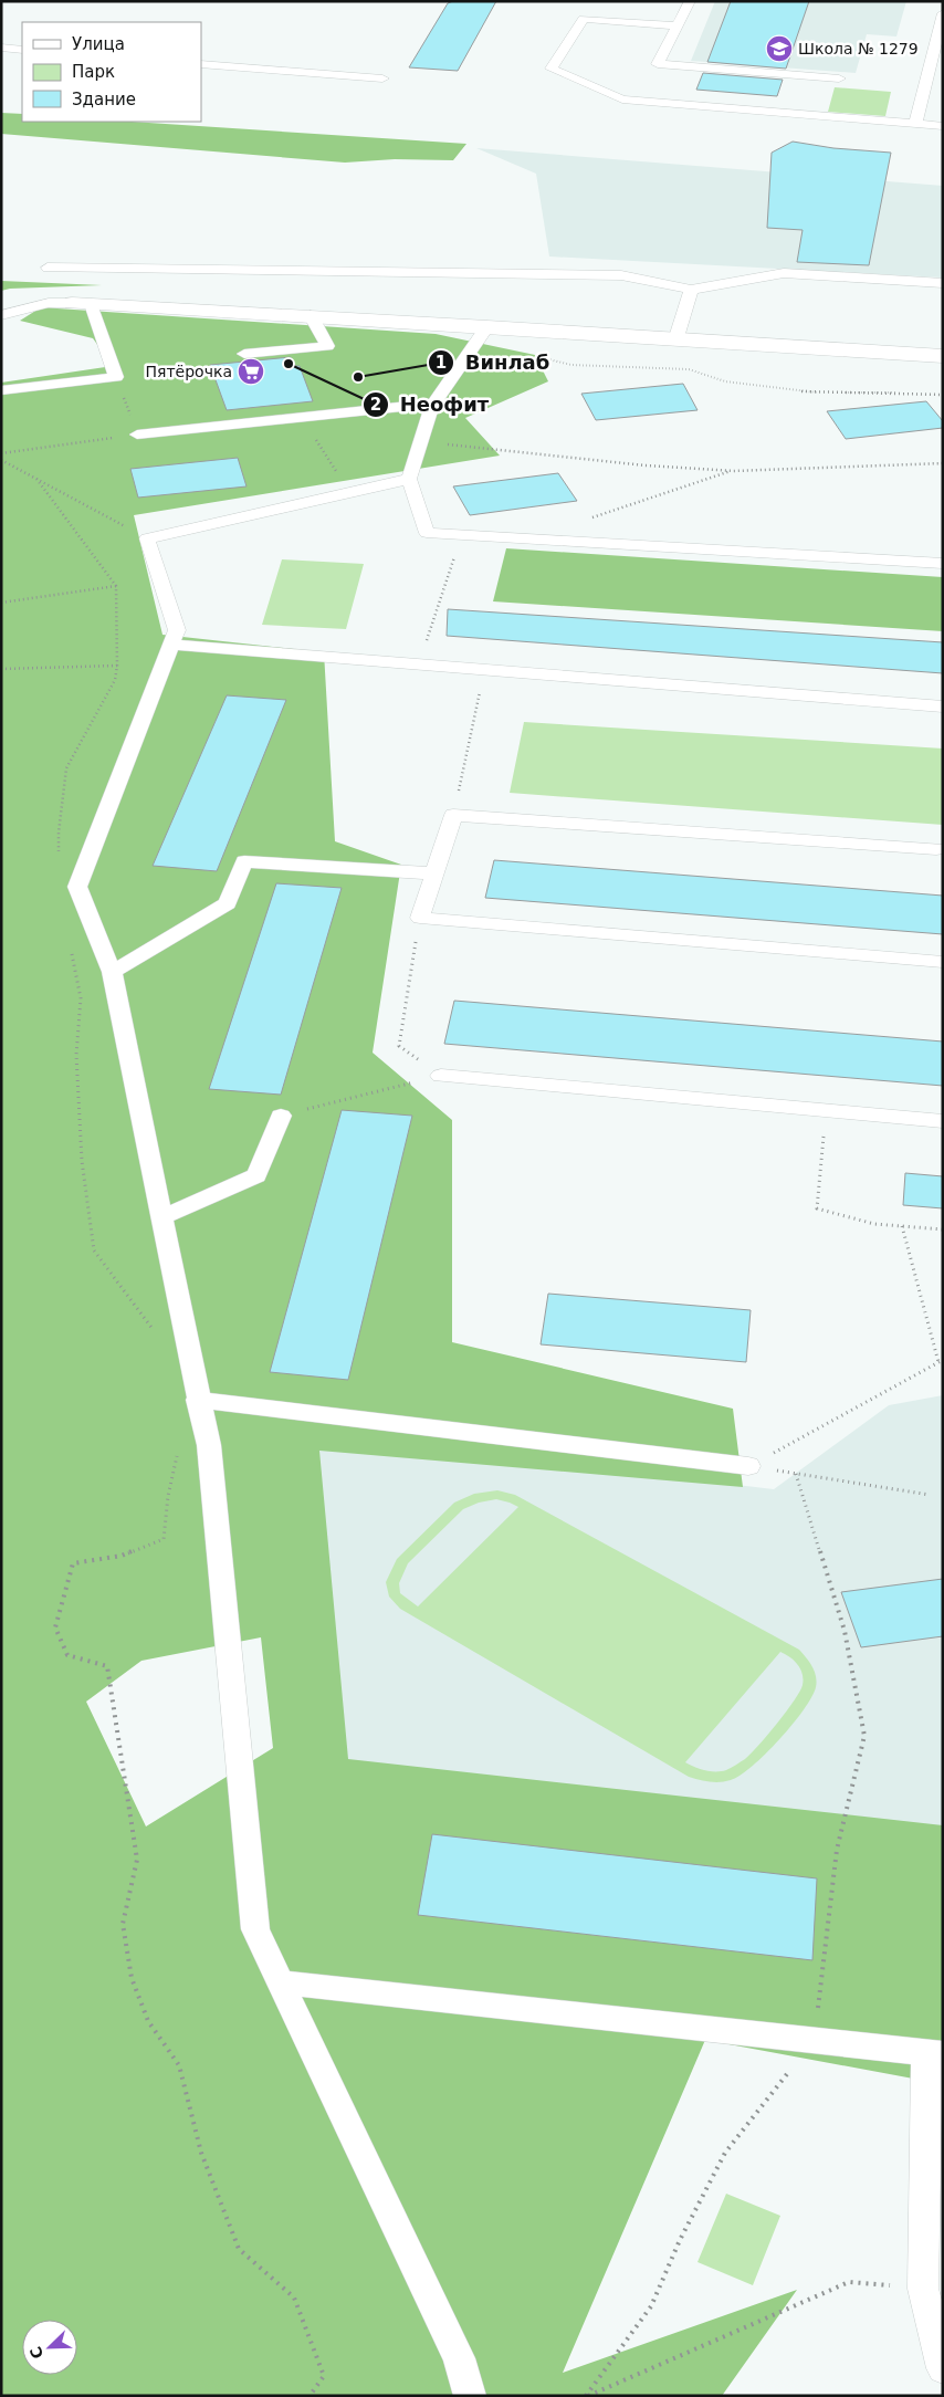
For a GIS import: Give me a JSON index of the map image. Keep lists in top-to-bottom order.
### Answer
{
  "places": {
    "school or university": ["Школа № 1279"],
    "other": ["Неофит", "Винлаб"],
    "supermarket": ["Пятёрочка"]
  },
  "legend": ["Улица", "Парк", "Здание"],
  "north": "bottom left"
}
